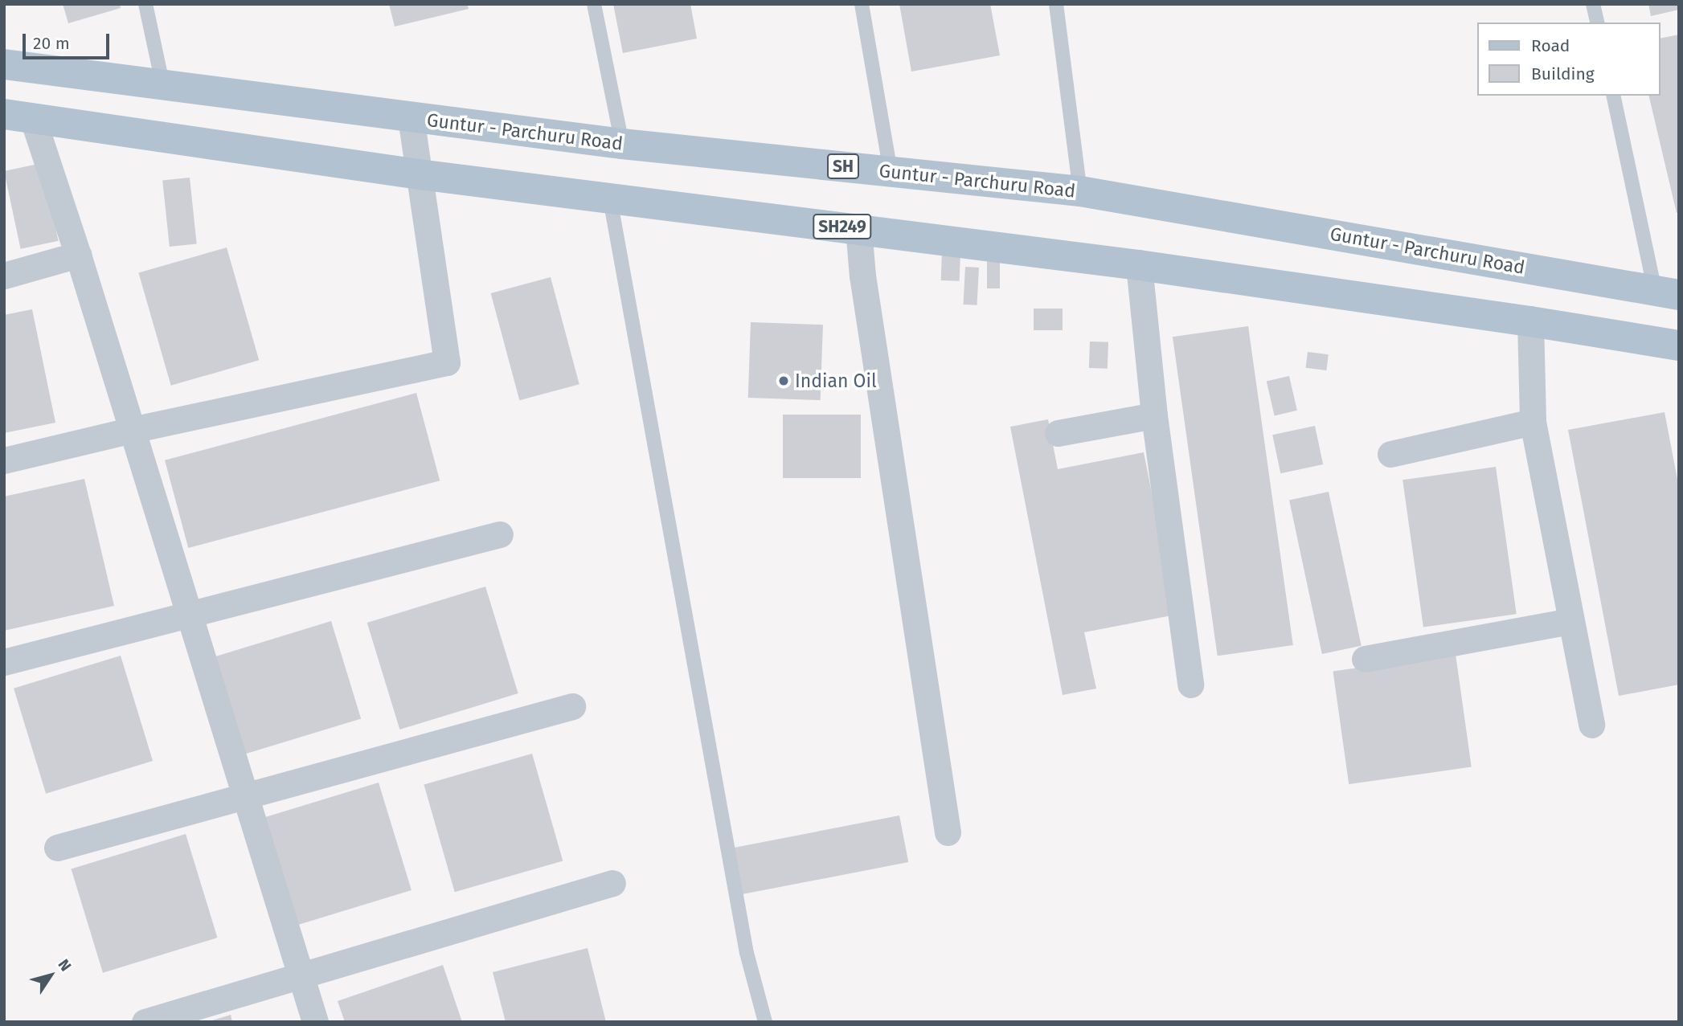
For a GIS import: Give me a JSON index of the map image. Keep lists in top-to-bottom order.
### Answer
{
  "streets": {
    "main road": ["Guntur - Parchuru Road", "SH", "SH249"]
  },
  "places": ["Indian Oil"],
  "legend": ["Road", "Building"],
  "scale_bar": "20 m",
  "north": "top right"
}
